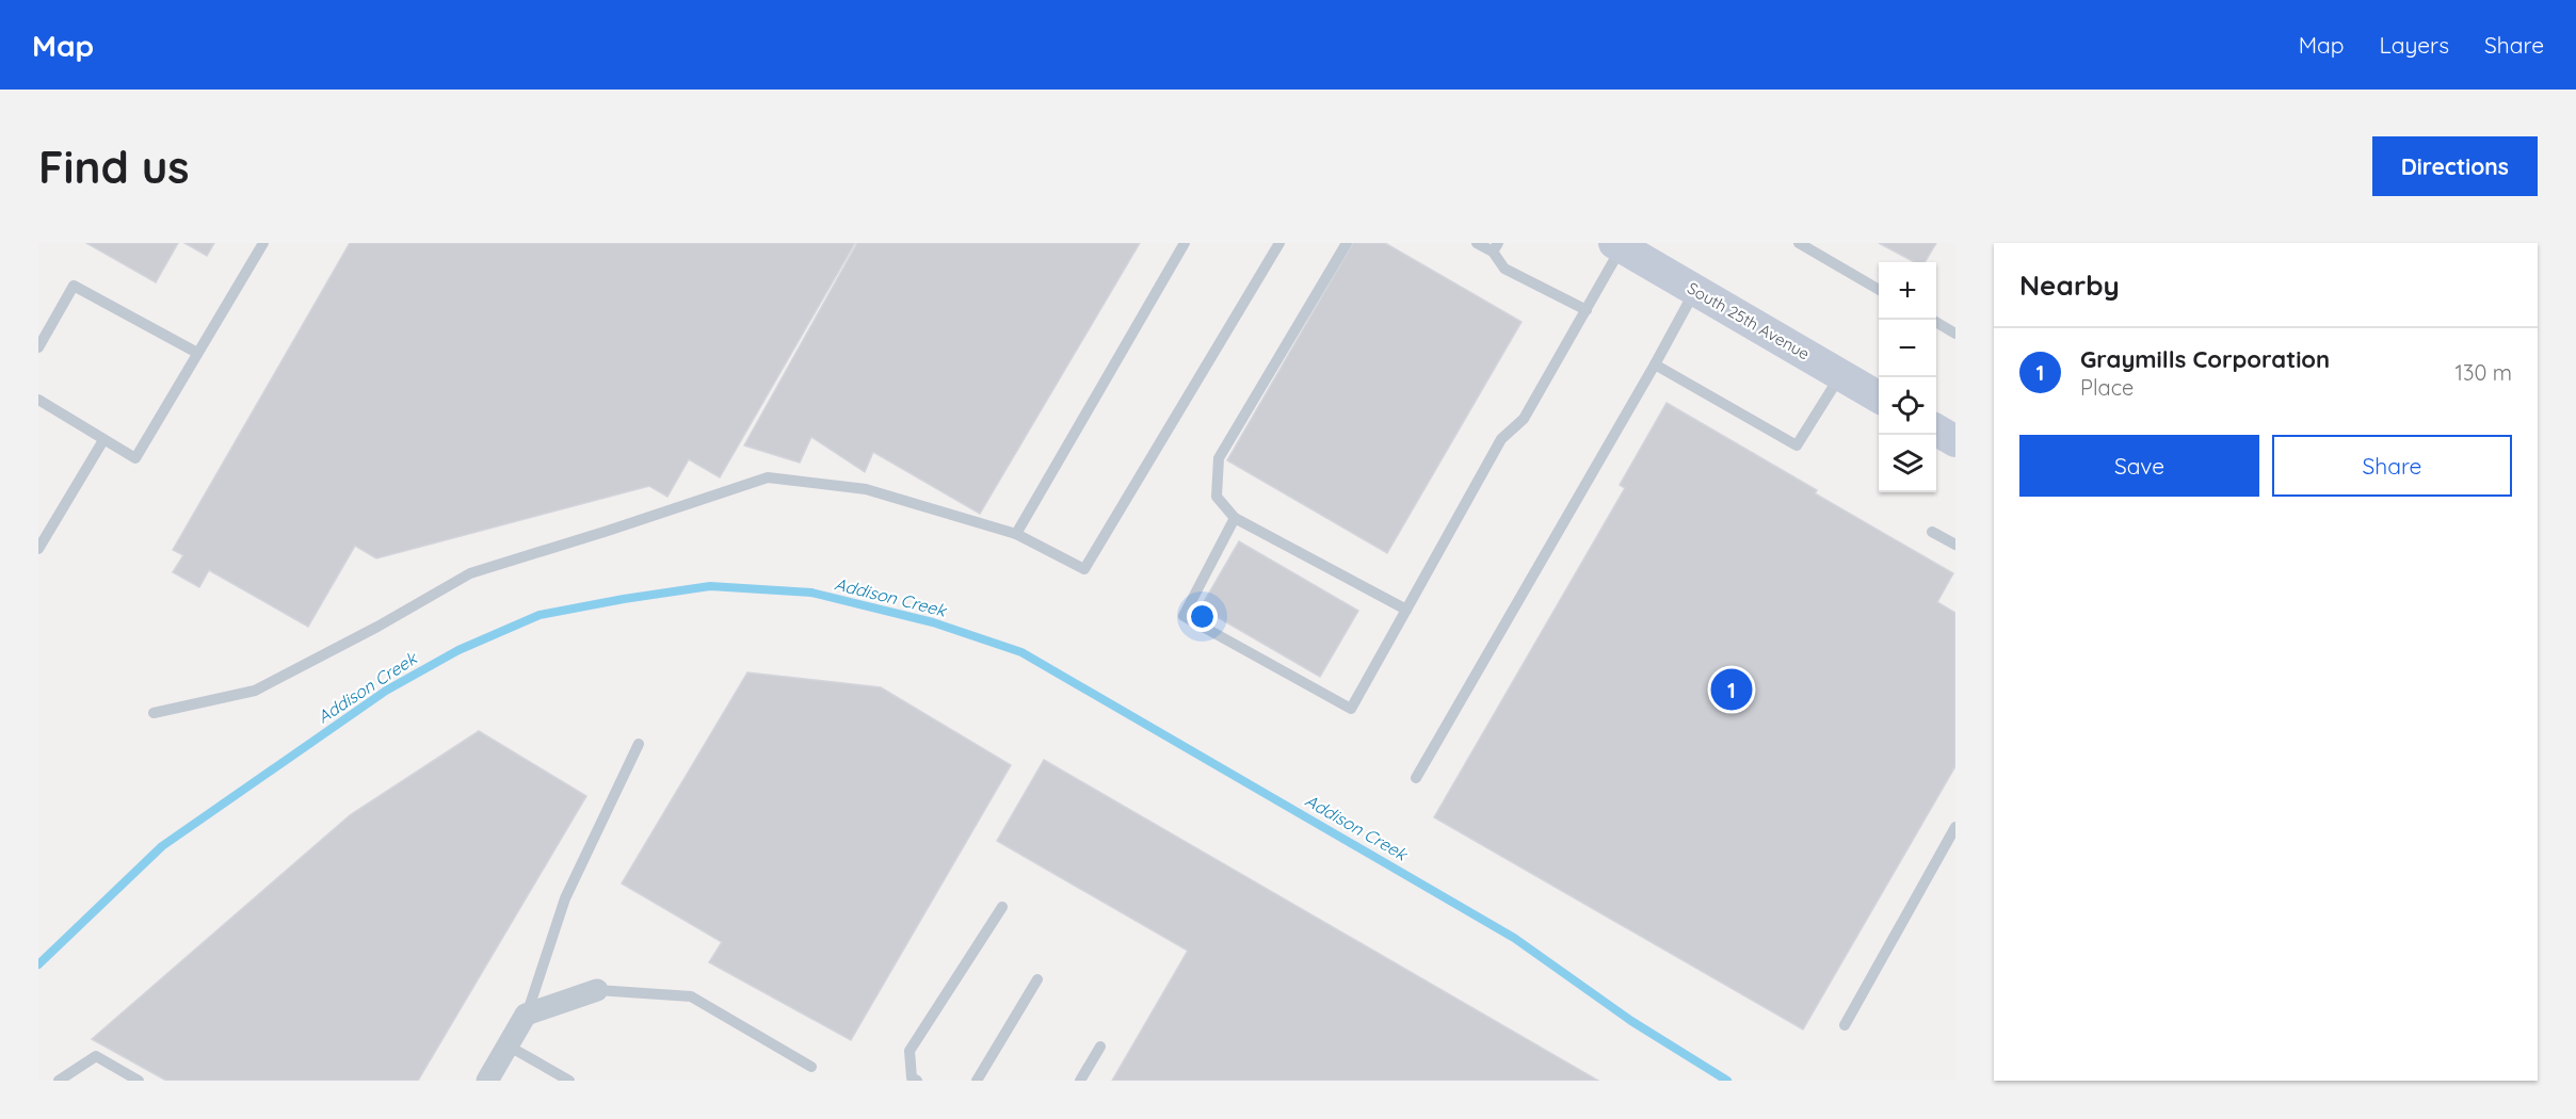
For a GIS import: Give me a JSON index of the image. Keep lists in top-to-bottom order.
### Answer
{
  "streets": {
    "main road": ["South 25th Avenue"]
  },
  "water": ["Addison Creek"],
  "page": {
    "header": "Map",
    "nav": ["Map", "Layers", "Share"],
    "buttons": [
      "Directions",
      ["Save", "Share"]
    ],
    "title": "Find us",
    "heading": "Nearby",
    "map_buttons": ["+", "−"],
    "list": [
      {
        "mark": "1",
        "name": "Graymills Corporation",
        "note": "Place",
        "value": "130 m"
      }
    ],
    "pins": "1"
  }
}
